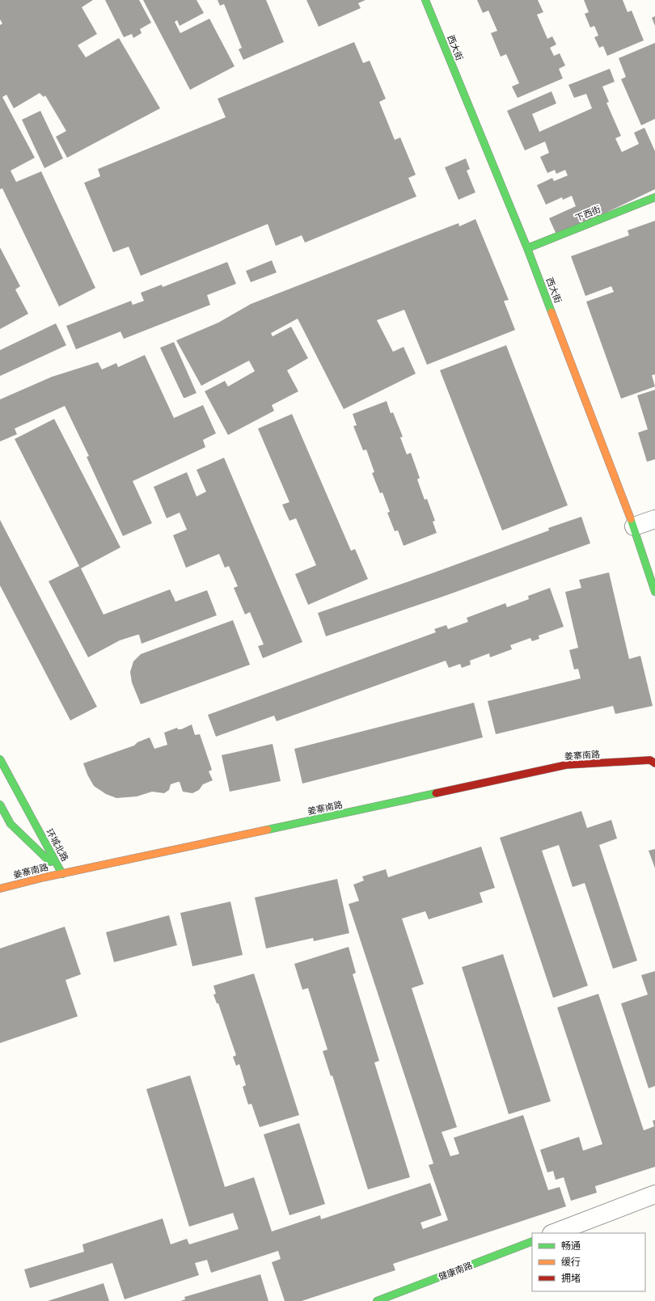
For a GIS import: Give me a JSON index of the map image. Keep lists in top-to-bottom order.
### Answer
{
  "streets": {
    "main road": [
      "西大街",
      "下西街",
      "姜寨南路",
      "环城北路",
      "健康南路"
    ]
  },
  "crossings": [
    ["西大街", "下西街"],
    ["姜寨南路", "环城北路"]
  ],
  "legend": ["畅通", "缓行", "拥堵"]
}
